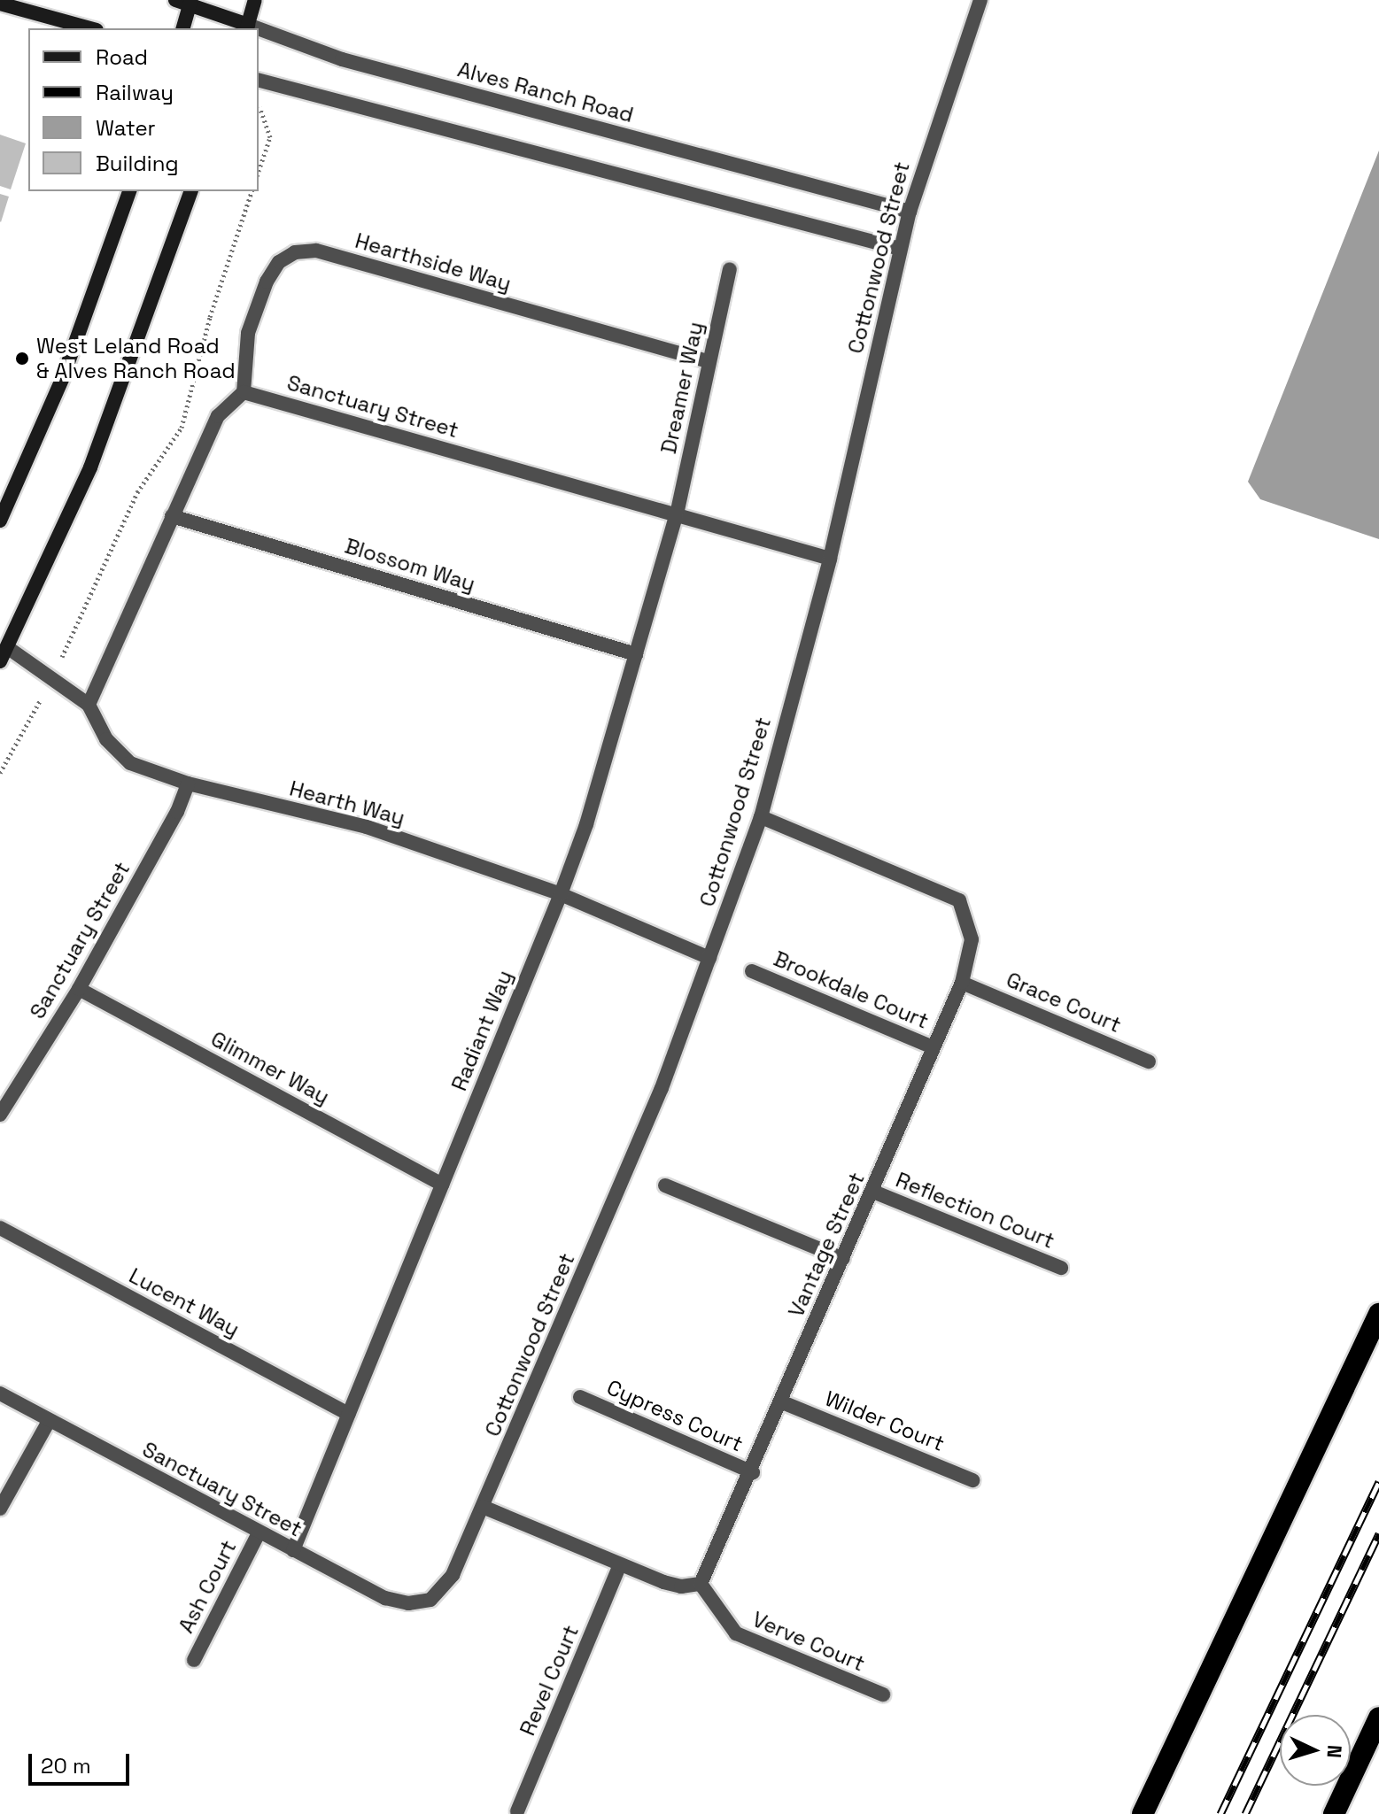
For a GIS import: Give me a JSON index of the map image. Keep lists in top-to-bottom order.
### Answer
{
  "streets": {
    "main road": ["Alves Ranch Road"],
    "street": [
      "Cottonwood Street",
      "Hearthside Way",
      "Dreamer Way",
      "Sanctuary Street",
      "Blossom Way",
      "Hearth Way",
      "Brookdale Court",
      "Grace Court",
      "Radiant Way",
      "Glimmer Way",
      "Reflection Court",
      "Vantage Street",
      "Lucent Way",
      "Cypress Court",
      "Wilder Court",
      "Ash Court",
      "Verve Court",
      "Revel Court"
    ]
  },
  "crossings": [
    ["Alves Ranch Road", "Cottonwood Street"],
    ["Cottonwood Street", "Sanctuary Street"],
    ["Cottonwood Street", "Hearth Way"],
    ["Cottonwood Street", "Vantage Street"],
    ["Hearthside Way", "Dreamer Way"],
    ["Hearthside Way", "Sanctuary Street"],
    ["Dreamer Way", "Sanctuary Street"],
    ["Dreamer Way", "Radiant Way"],
    ["Sanctuary Street", "Hearth Way"],
    ["Sanctuary Street", "Radiant Way"],
    ["Sanctuary Street", "Glimmer Way"],
    ["Sanctuary Street", "Ash Court"],
    ["Blossom Way", "Radiant Way"],
    ["Hearth Way", "Radiant Way"],
    ["Brookdale Court", "Vantage Street"],
    ["Grace Court", "Vantage Street"],
    ["Radiant Way", "Glimmer Way"],
    ["Radiant Way", "Lucent Way"],
    ["Reflection Court", "Vantage Street"],
    ["Vantage Street", "Cypress Court"],
    ["Vantage Street", "Wilder Court"],
    ["Vantage Street", "Verve Court"]
  ],
  "places": ["West Leland Road & Alves Ranch Road"],
  "legend": [
    "Road",
    "Railway",
    "Water",
    "Building"
  ],
  "scale_bar": "20 m",
  "north": "right"
}
